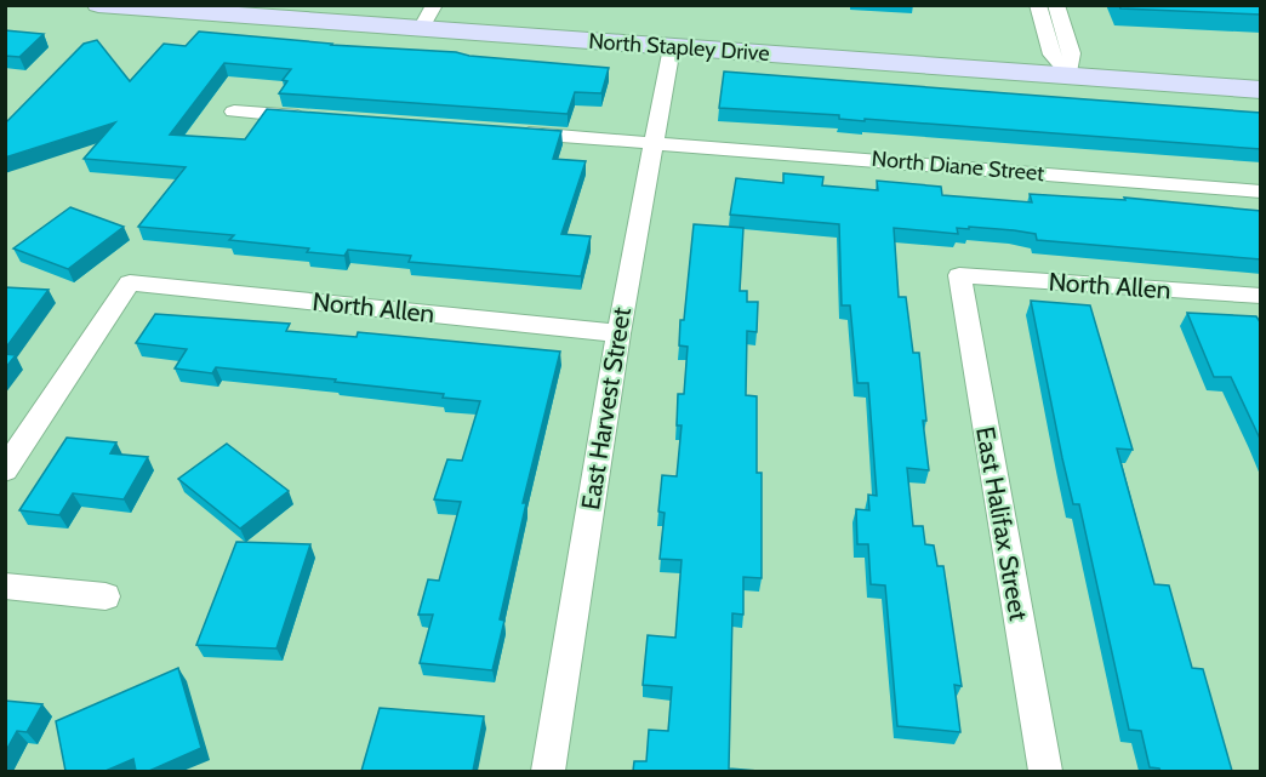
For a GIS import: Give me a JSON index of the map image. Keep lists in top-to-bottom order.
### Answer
{
  "streets": {
    "main road": ["North Stapley Drive"],
    "street": [
      "North Diane Street",
      "North Allen",
      "East Harvest Street",
      "East Halifax Street"
    ]
  },
  "crossings": [
    ["North Stapley Drive", "East Harvest Street"],
    ["North Diane Street", "East Harvest Street"],
    ["North Allen", "East Harvest Street"],
    ["North Allen", "East Halifax Street"]
  ]
}
